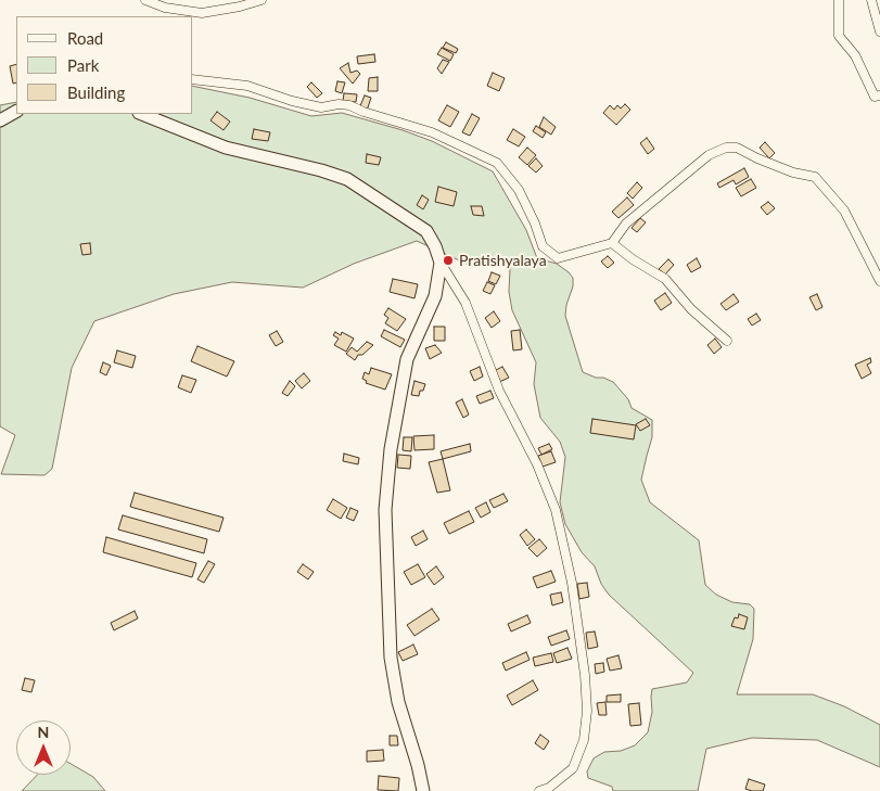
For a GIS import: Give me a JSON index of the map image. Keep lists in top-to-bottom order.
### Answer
{
  "places": ["Pratishyalaya"],
  "legend": ["Road", "Park", "Building"],
  "north": "top"
}
